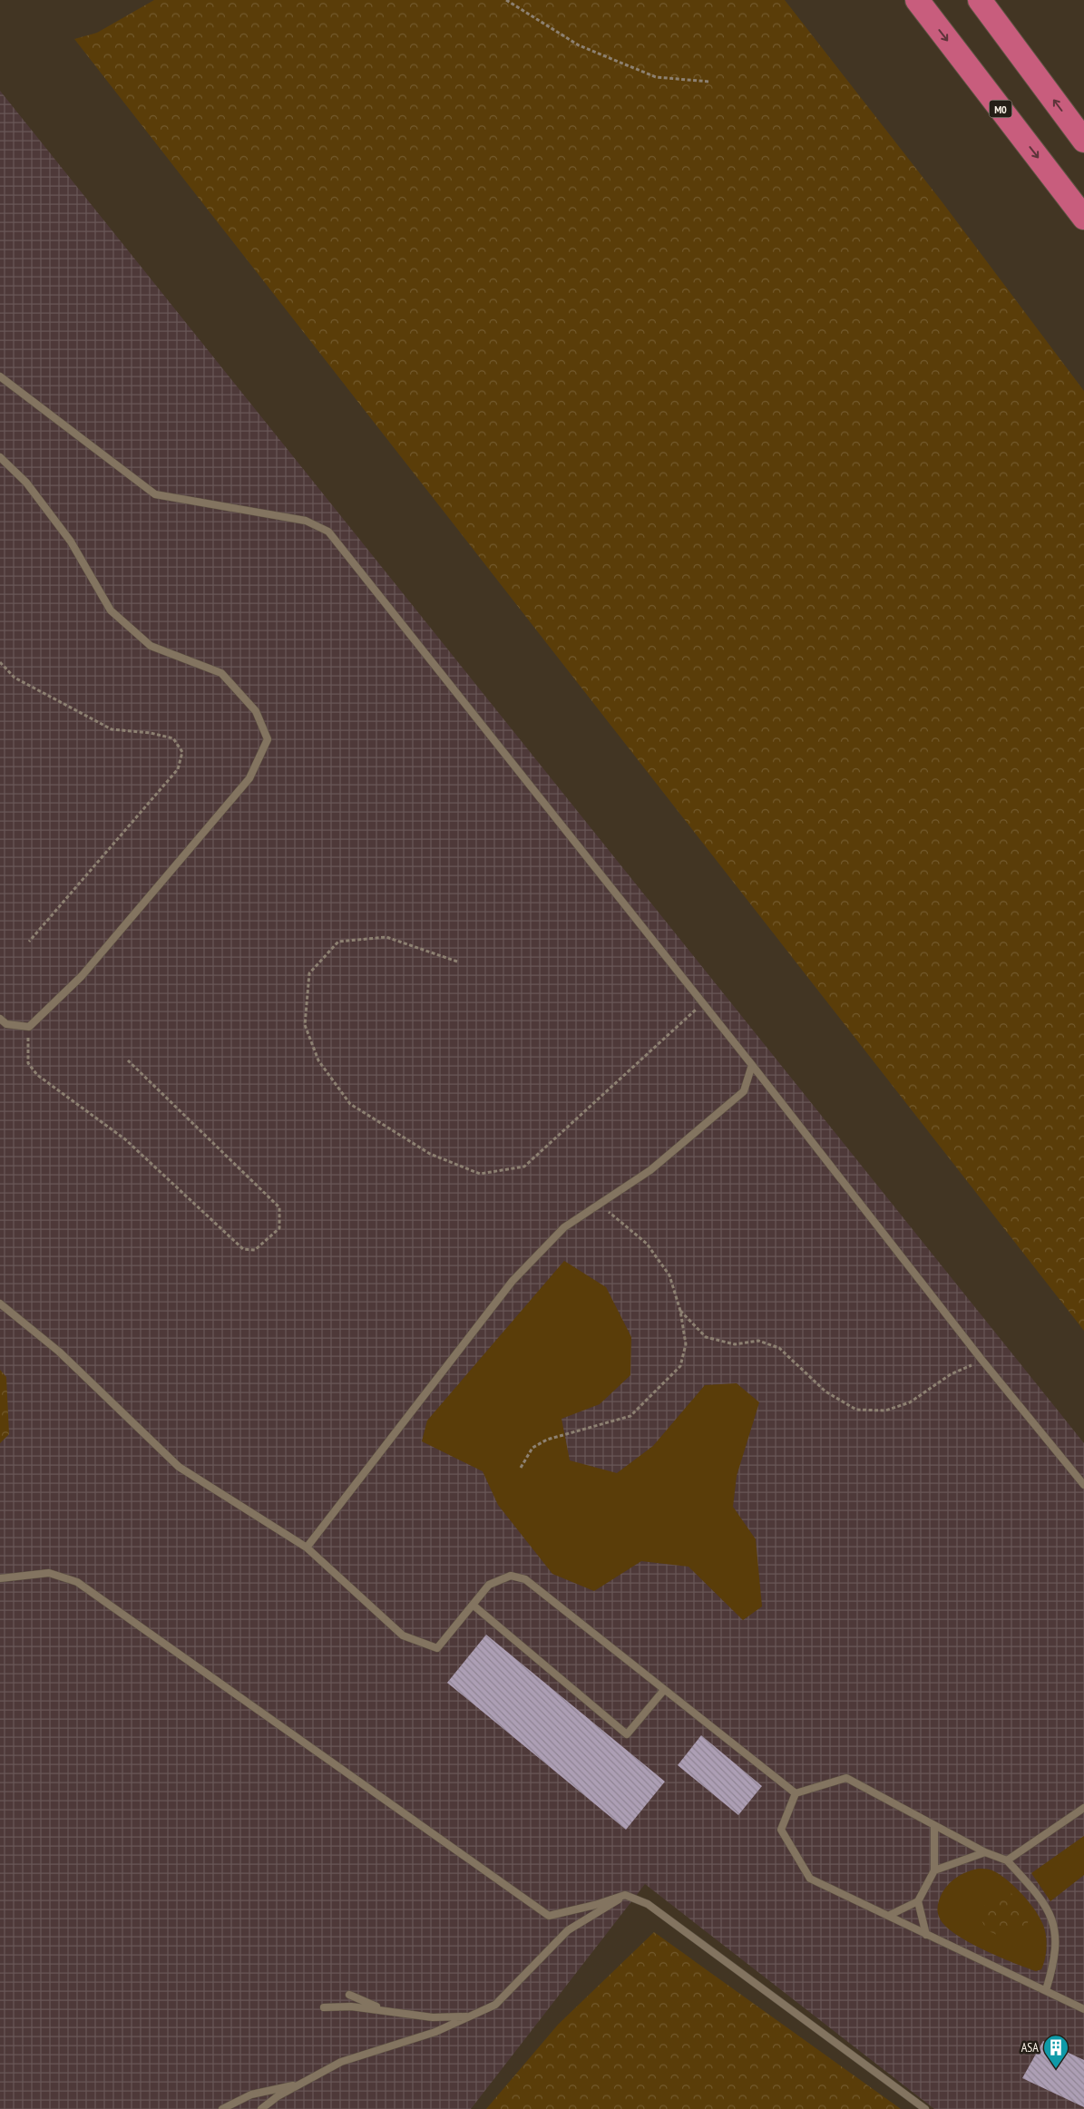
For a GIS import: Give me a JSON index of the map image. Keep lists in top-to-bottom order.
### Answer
{
  "streets": {
    "highway": ["M0"]
  },
  "places": {
    "building": ["ASA"]
  }
}
